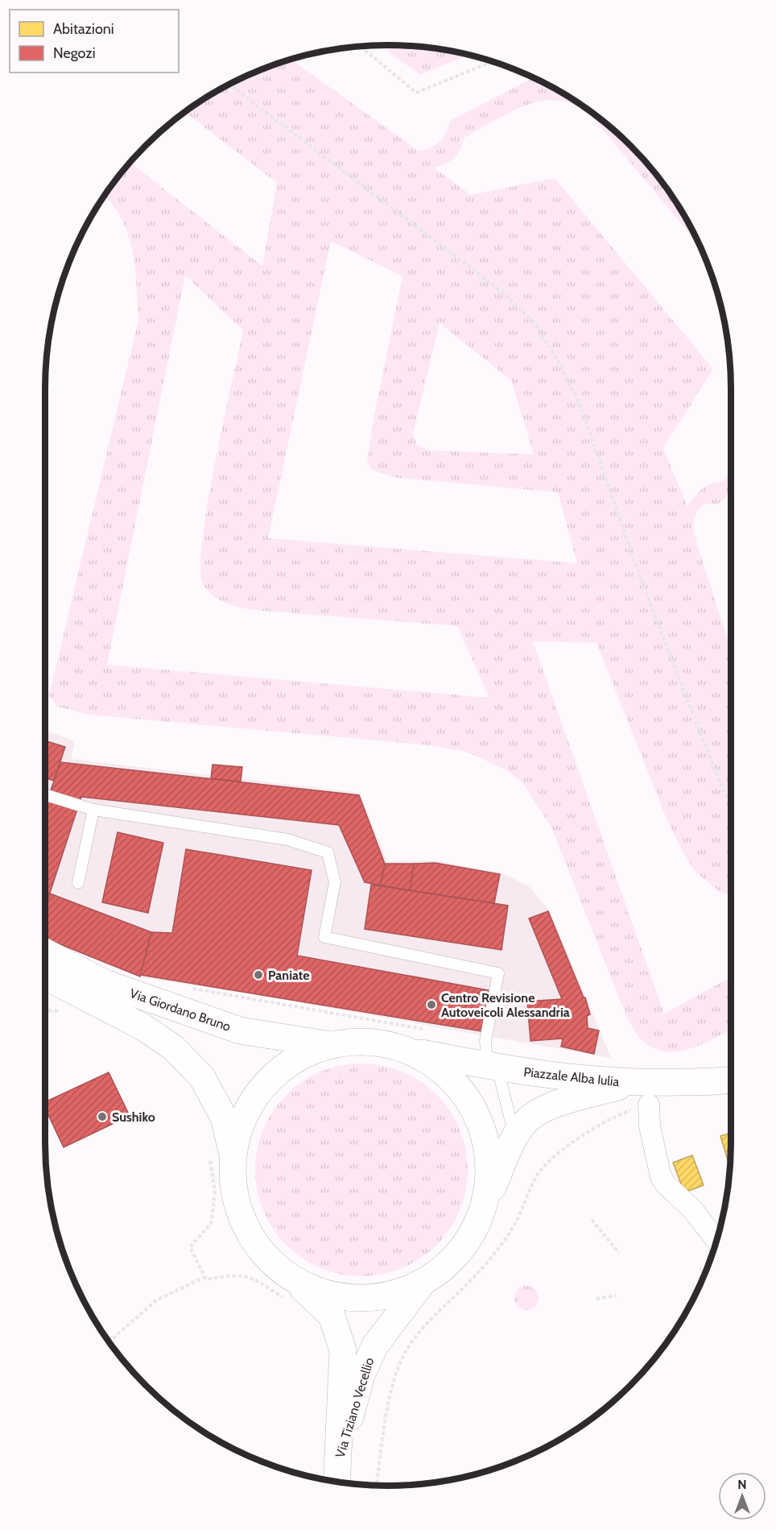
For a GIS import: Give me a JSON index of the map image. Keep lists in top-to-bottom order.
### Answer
{
  "streets": {
    "main road": ["Via Giordano Bruno", "Piazzale Alba Iulia", "Via Tiziano Vecellio"]
  },
  "crossings": [
    ["Via Giordano Bruno", "Piazzale Alba Iulia"],
    ["Piazzale Alba Iulia", "Via Tiziano Vecellio"]
  ],
  "places": ["Paniate", "Centro Revisione Autoveicoli Alessandria", "Sushiko"],
  "legend": ["Abitazioni", "Negozi"],
  "north": "top"
}
